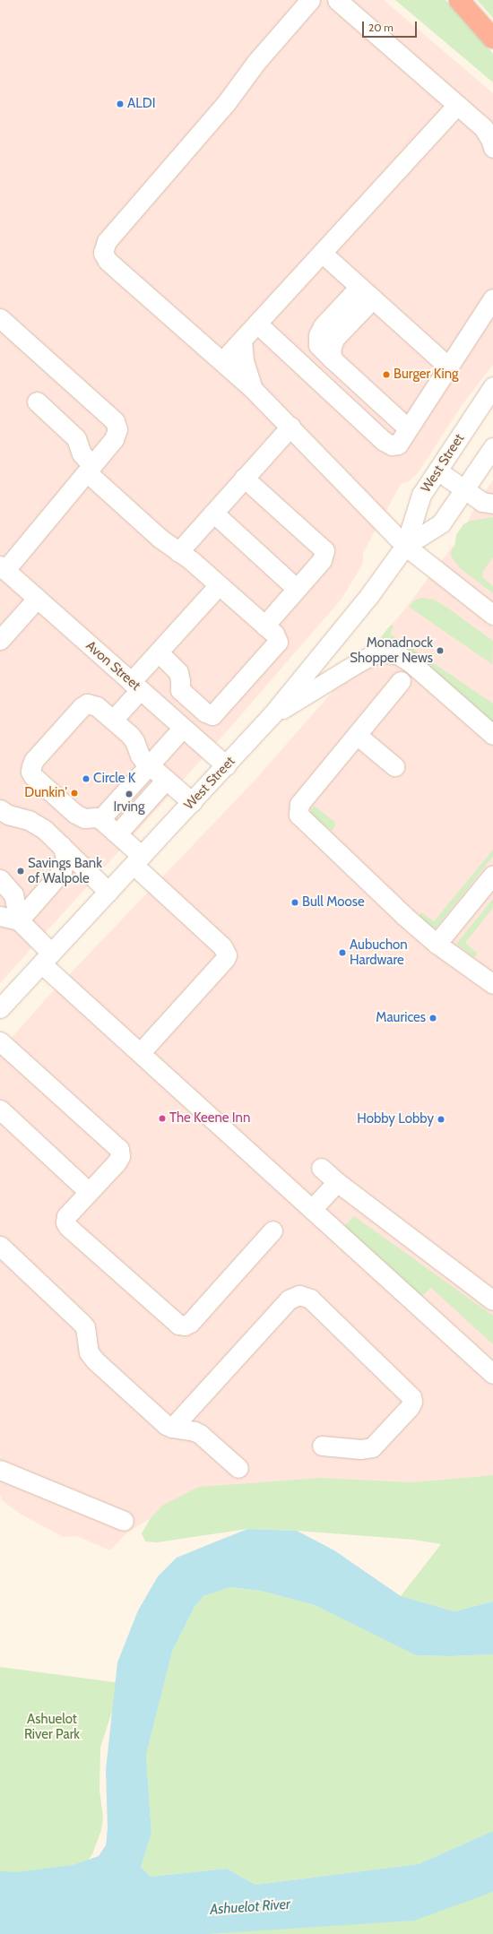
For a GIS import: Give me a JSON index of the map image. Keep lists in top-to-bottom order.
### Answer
{
  "streets": {
    "street": ["West Street", "Avon Street"]
  },
  "crossings": [
    ["West Street", "Avon Street"]
  ],
  "water": ["Ashuelot River"],
  "parks": ["Ashuelot River Park"],
  "places": [
    "ALDI",
    "Burger King",
    "Monadnock Shopper News",
    "Circle K",
    "Dunkin'",
    "Irving",
    "Savings Bank of Walpole",
    "Bull Moose",
    "Aubuchon Hardware",
    "Maurices",
    "The Keene Inn",
    "Hobby Lobby"
  ],
  "scale_bar": "20 m"
}
